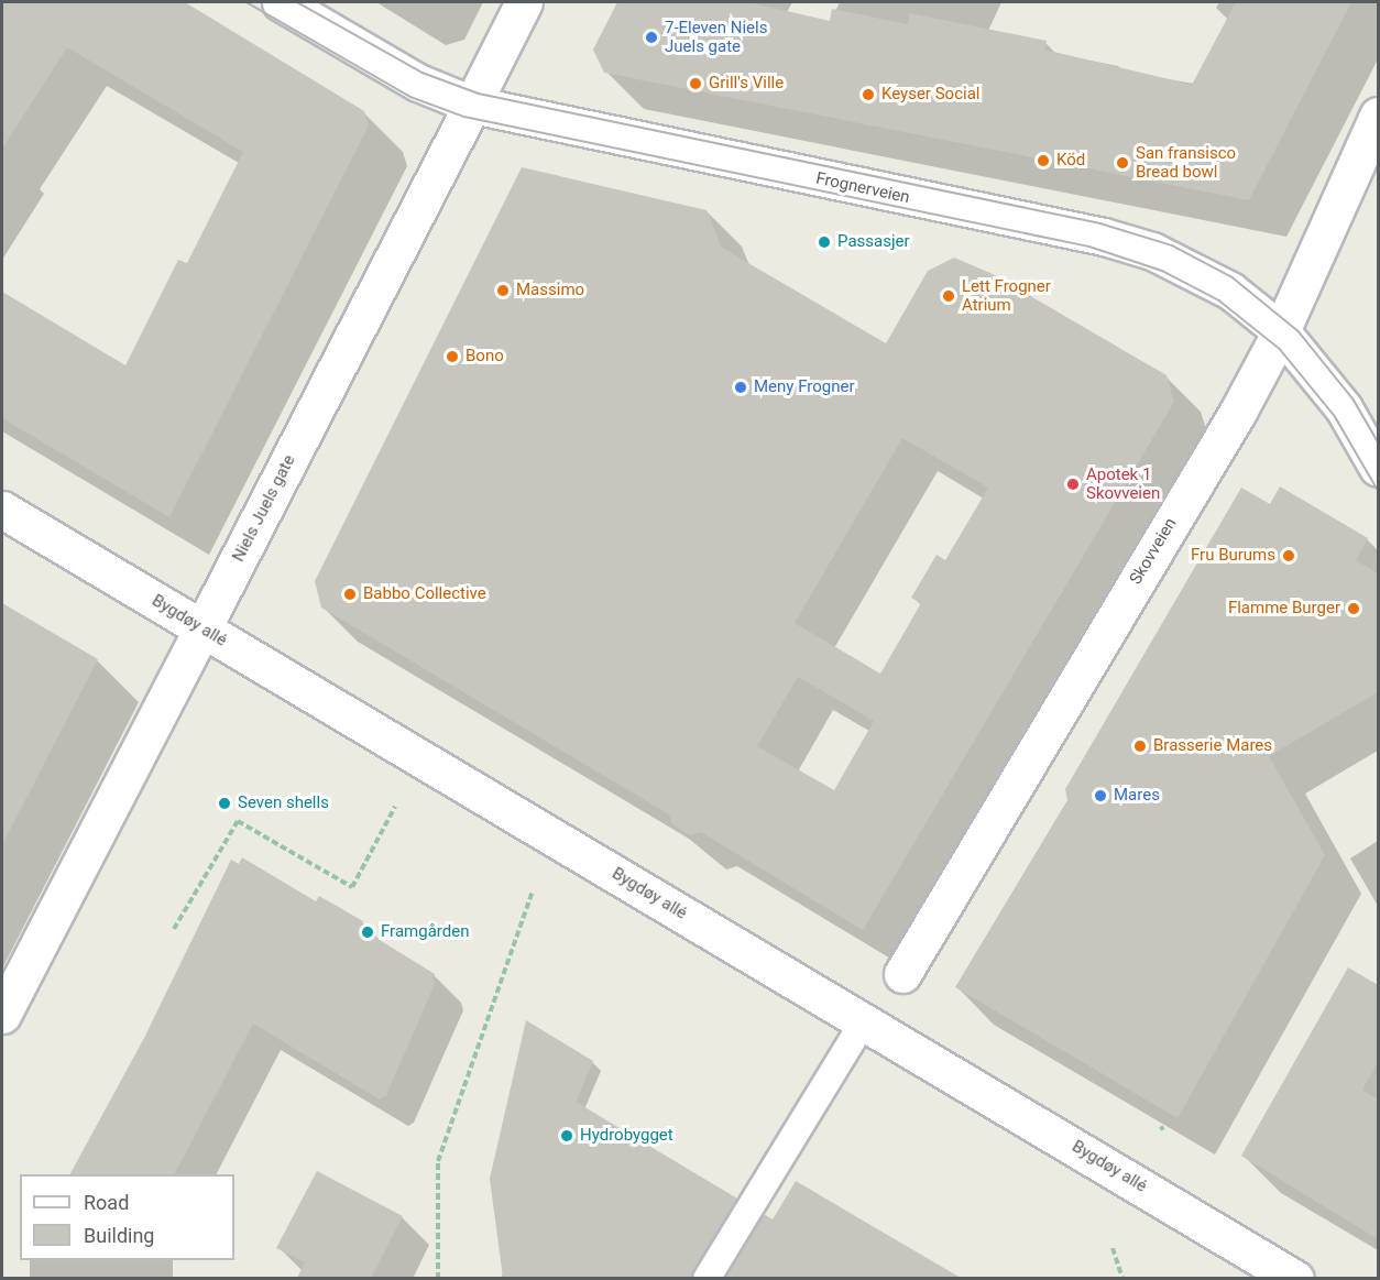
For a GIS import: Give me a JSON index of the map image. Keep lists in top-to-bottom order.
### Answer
{
  "streets": {
    "street": [
      "Frognerveien",
      "Niels Juels gate",
      "Skovveien",
      "Bygdøy allé"
    ]
  },
  "crossings": [
    ["Frognerveien", "Niels Juels gate"],
    ["Frognerveien", "Skovveien"],
    ["Niels Juels gate", "Bygdøy allé"]
  ],
  "places": [
    "7-Eleven Niels Juels gate",
    "Grill's Ville",
    "Keyser Social",
    "Köd",
    "San fransisco Bread bowl",
    "Passasjer",
    "Massimo",
    "Lett Frogner Atrium",
    "Bono",
    "Meny Frogner",
    "Apotek 1 Skovveien",
    "Fru Burums",
    "Babbo Collective",
    "Flamme Burger",
    "Brasserie Mares",
    "Mares",
    "Seven shells",
    "Framgården",
    "Hydrobygget"
  ],
  "legend": ["Road", "Building"]
}
